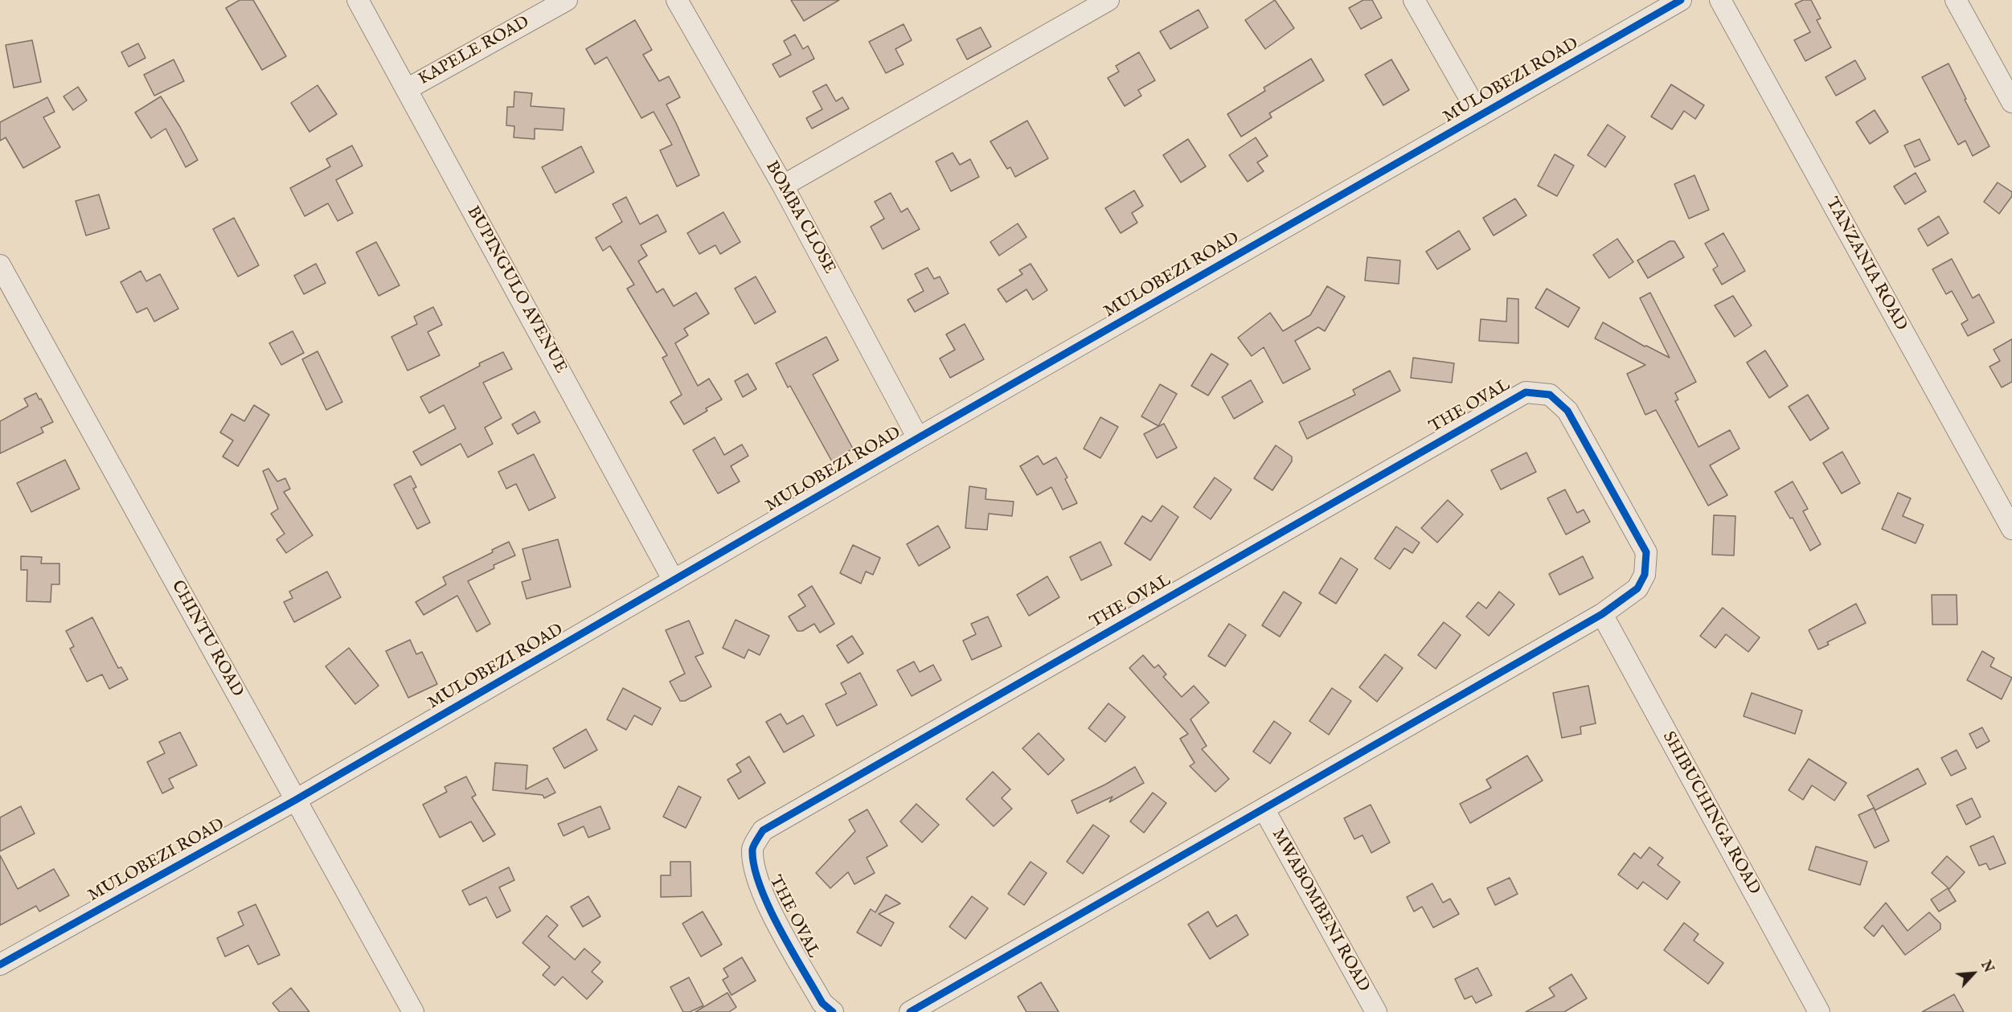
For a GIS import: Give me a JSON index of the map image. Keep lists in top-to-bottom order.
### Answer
{
  "streets": {
    "street": [
      "KAPELE ROAD",
      "MULOBEZI ROAD",
      "BOMBA CLOSE",
      "TANZANIA ROAD",
      "BUPINGULO AVENUE",
      "THE OVAL",
      "CHINTU ROAD",
      "SHIBUCHINGA ROAD",
      "MWABOMBENI ROAD"
    ]
  },
  "crossings": [
    ["KAPELE ROAD", "BUPINGULO AVENUE"],
    ["MULOBEZI ROAD", "BOMBA CLOSE"],
    ["MULOBEZI ROAD", "BUPINGULO AVENUE"],
    ["MULOBEZI ROAD", "CHINTU ROAD"],
    ["THE OVAL", "SHIBUCHINGA ROAD"],
    ["THE OVAL", "MWABOMBENI ROAD"]
  ],
  "north": "top right"
}
